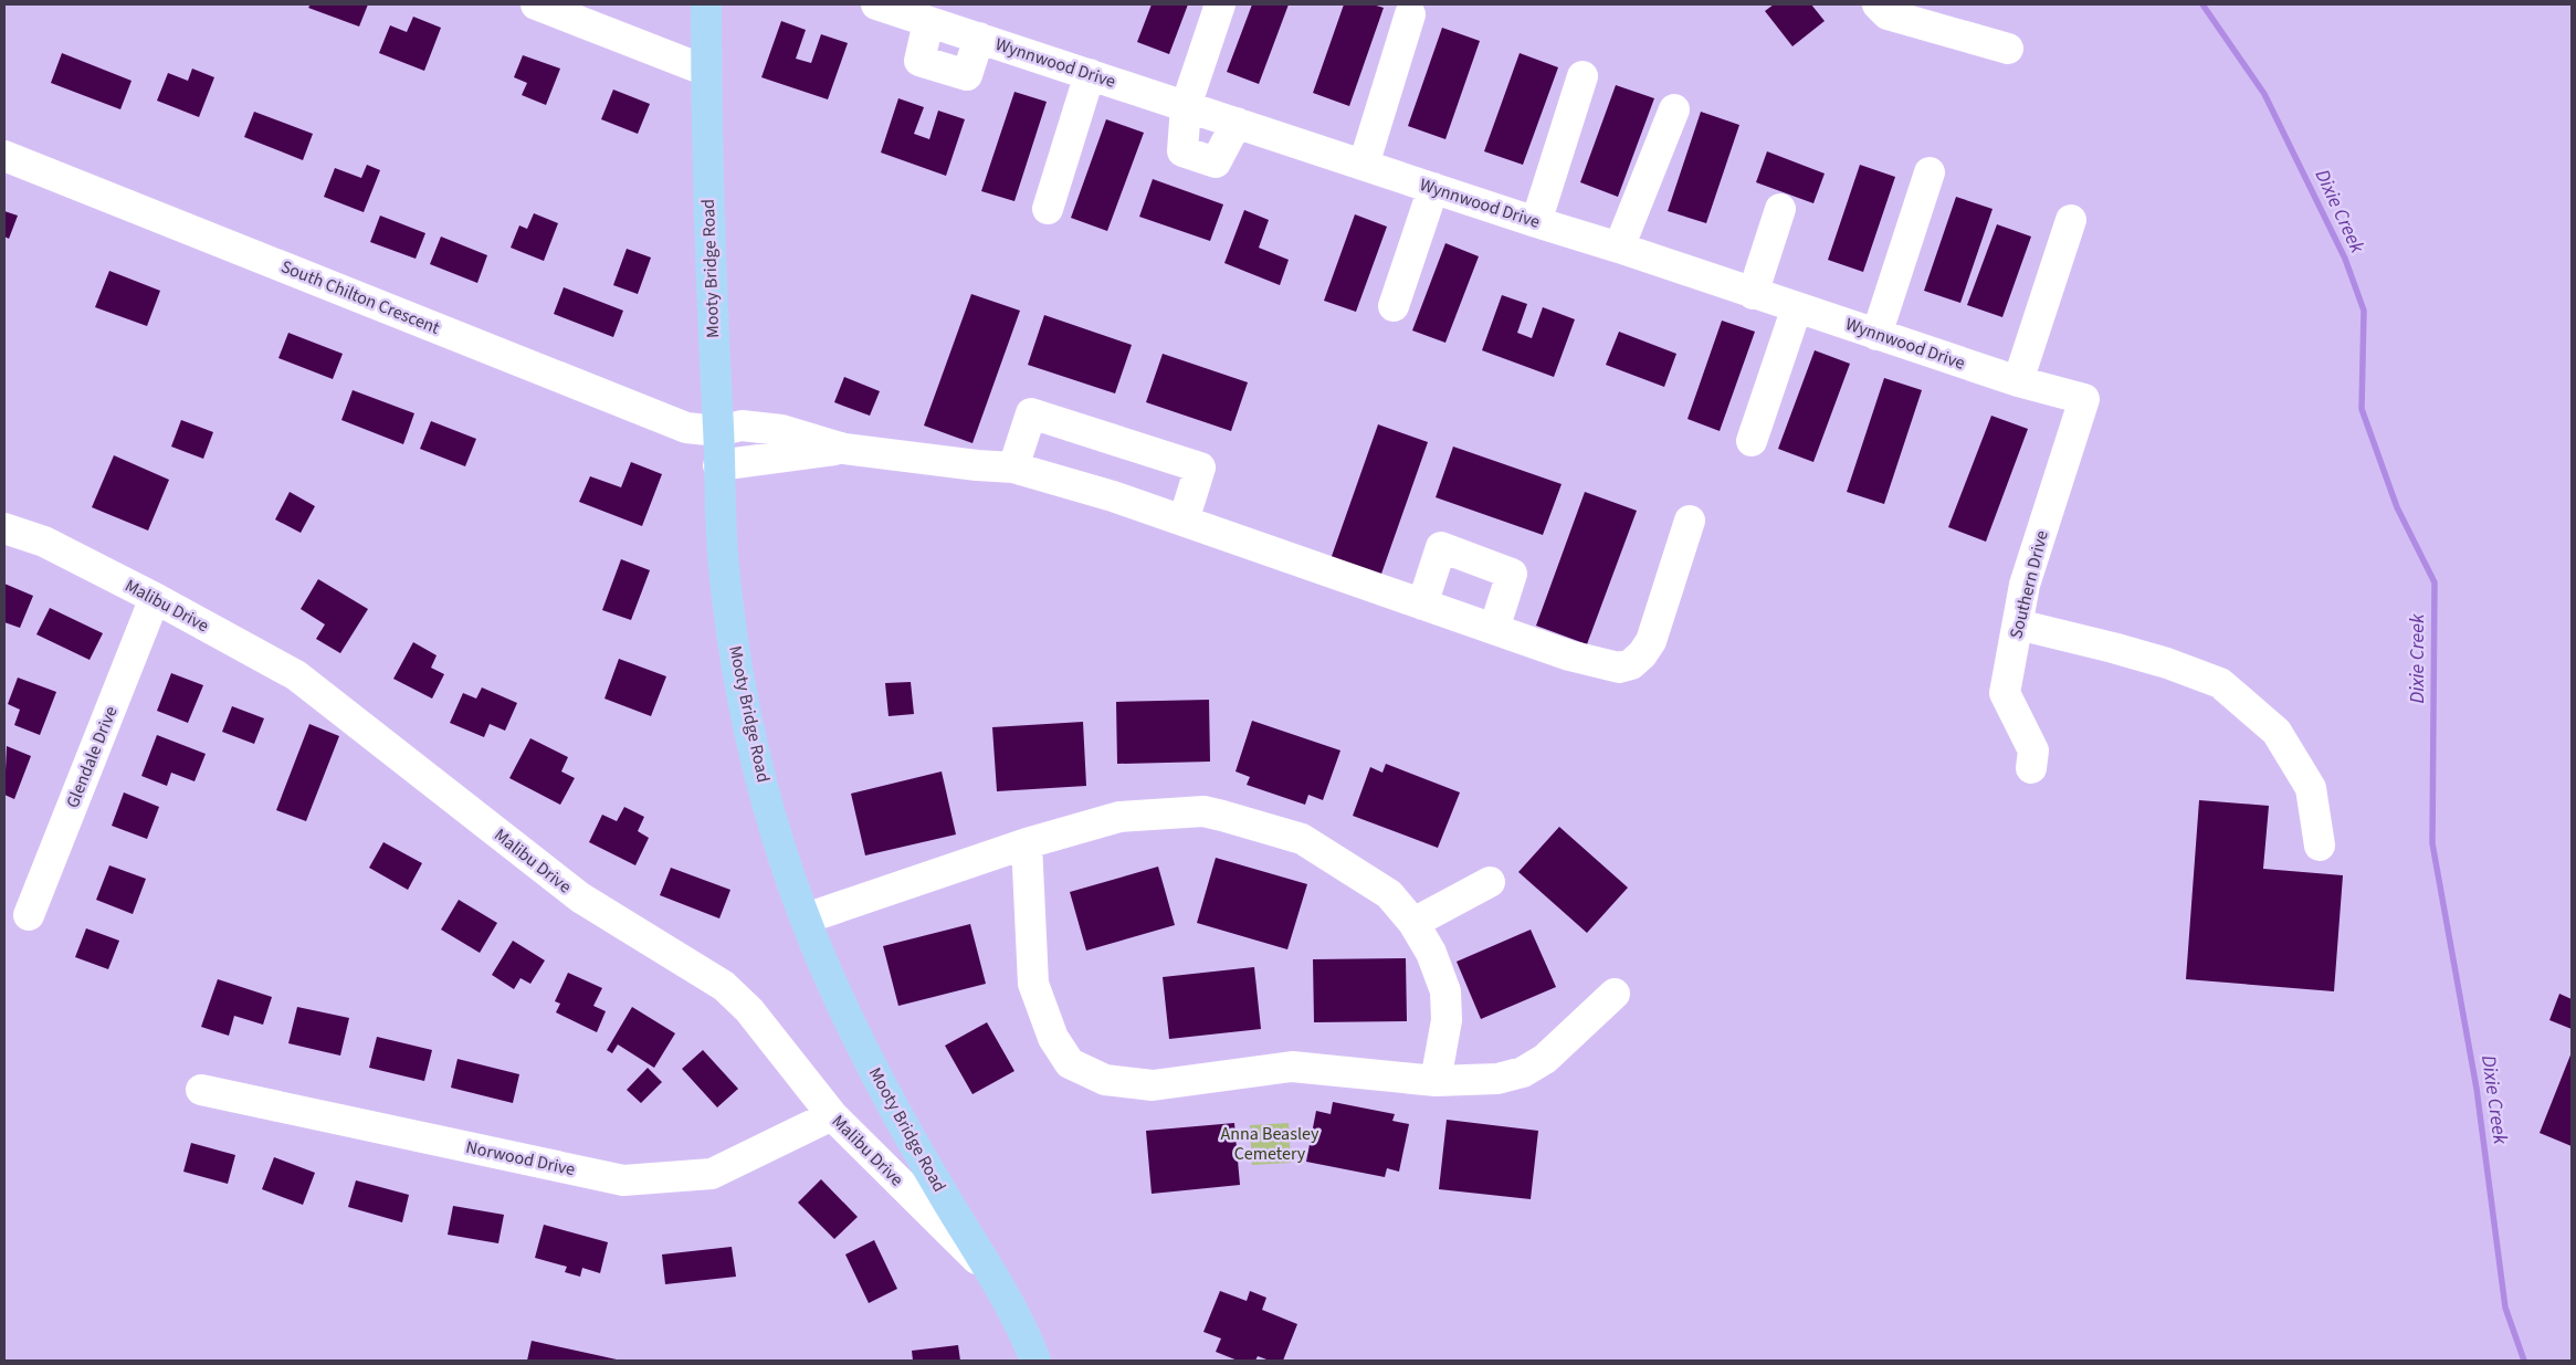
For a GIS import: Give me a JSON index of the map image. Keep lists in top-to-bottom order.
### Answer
{
  "streets": {
    "main road": ["Mooty Bridge Road"],
    "street": [
      "Wynnwood Drive",
      "South Chilton Crescent",
      "Southern Drive",
      "Malibu Drive",
      "Glendale Drive",
      "Norwood Drive"
    ]
  },
  "crossings": [
    ["Wynnwood Drive", "Southern Drive"],
    ["Mooty Bridge Road", "South Chilton Crescent"],
    ["Mooty Bridge Road", "Malibu Drive"],
    ["Malibu Drive", "Glendale Drive"],
    ["Malibu Drive", "Norwood Drive"]
  ],
  "water": ["Dixie Creek"],
  "parks": ["Anna Beasley Cemetery"]
}
